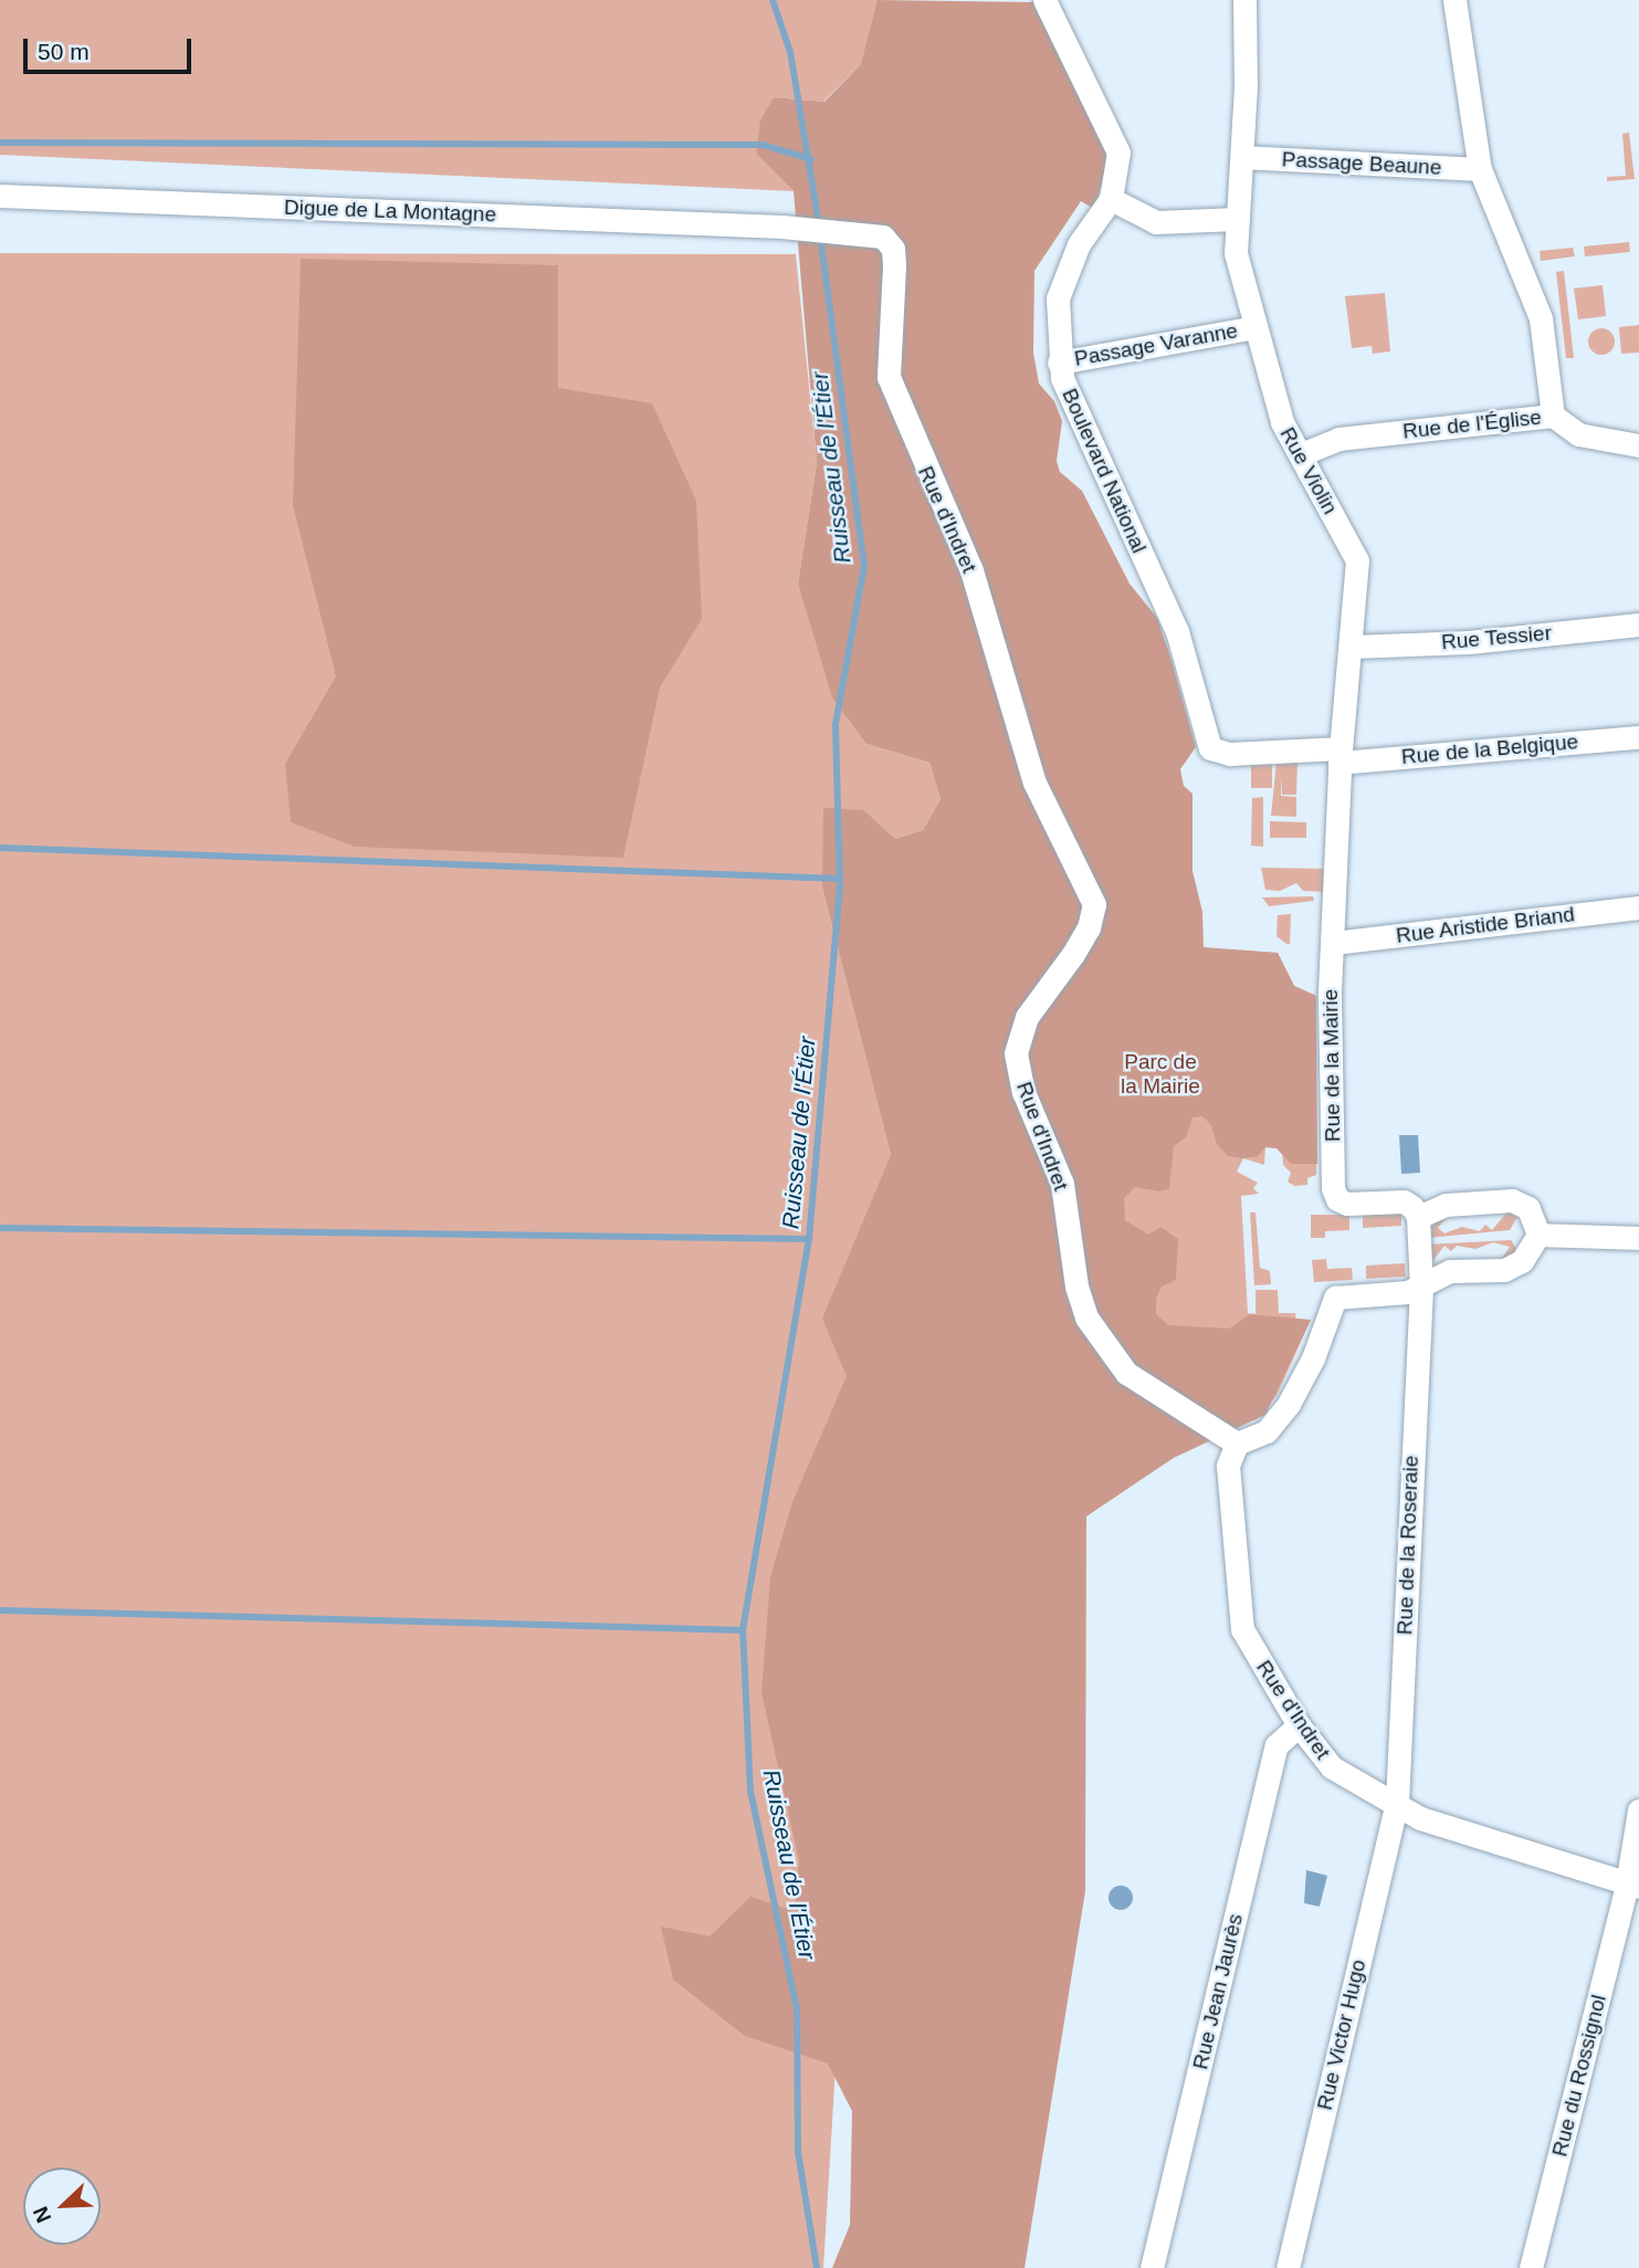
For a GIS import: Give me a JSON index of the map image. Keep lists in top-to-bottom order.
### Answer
{
  "streets": {
    "street": [
      "Passage Beaune",
      "Digue de La Montagne",
      "Passage Varanne",
      "Rue de l'Église",
      "Boulevard National",
      "Rue Violin",
      "Rue d'Indret",
      "Rue Tessier",
      "Rue de la Belgique",
      "Rue Aristide Briand",
      "Rue de la Mairie",
      "Rue de la Roseraie",
      "Rue Jean Jaurès",
      "Rue Victor Hugo",
      "Rue du Rossignol"
    ]
  },
  "crossings": [
    ["Passage Beaune", "Rue Violin"],
    ["Digue de La Montagne", "Rue d'Indret"],
    ["Passage Varanne", "Boulevard National"],
    ["Passage Varanne", "Rue Violin"],
    ["Rue de l'Église", "Rue Violin"],
    ["Boulevard National", "Rue Violin"],
    ["Boulevard National", "Rue de la Belgique"],
    ["Rue Violin", "Rue Tessier"],
    ["Rue Violin", "Rue de la Belgique"],
    ["Rue Violin", "Rue Aristide Briand"],
    ["Rue Violin", "Rue de la Mairie"],
    ["Rue d'Indret", "Rue de la Roseraie"],
    ["Rue d'Indret", "Rue Jean Jaurès"],
    ["Rue d'Indret", "Rue Victor Hugo"],
    ["Rue d'Indret", "Rue du Rossignol"],
    ["Rue Aristide Briand", "Rue de la Mairie"],
    ["Rue de la Mairie", "Rue de la Roseraie"],
    ["Rue de la Roseraie", "Rue Victor Hugo"]
  ],
  "water": ["Ruisseau de l'Étier"],
  "parks": ["Parc de la Mairie"],
  "scale_bar": "50 m",
  "north": "bottom left"
}
